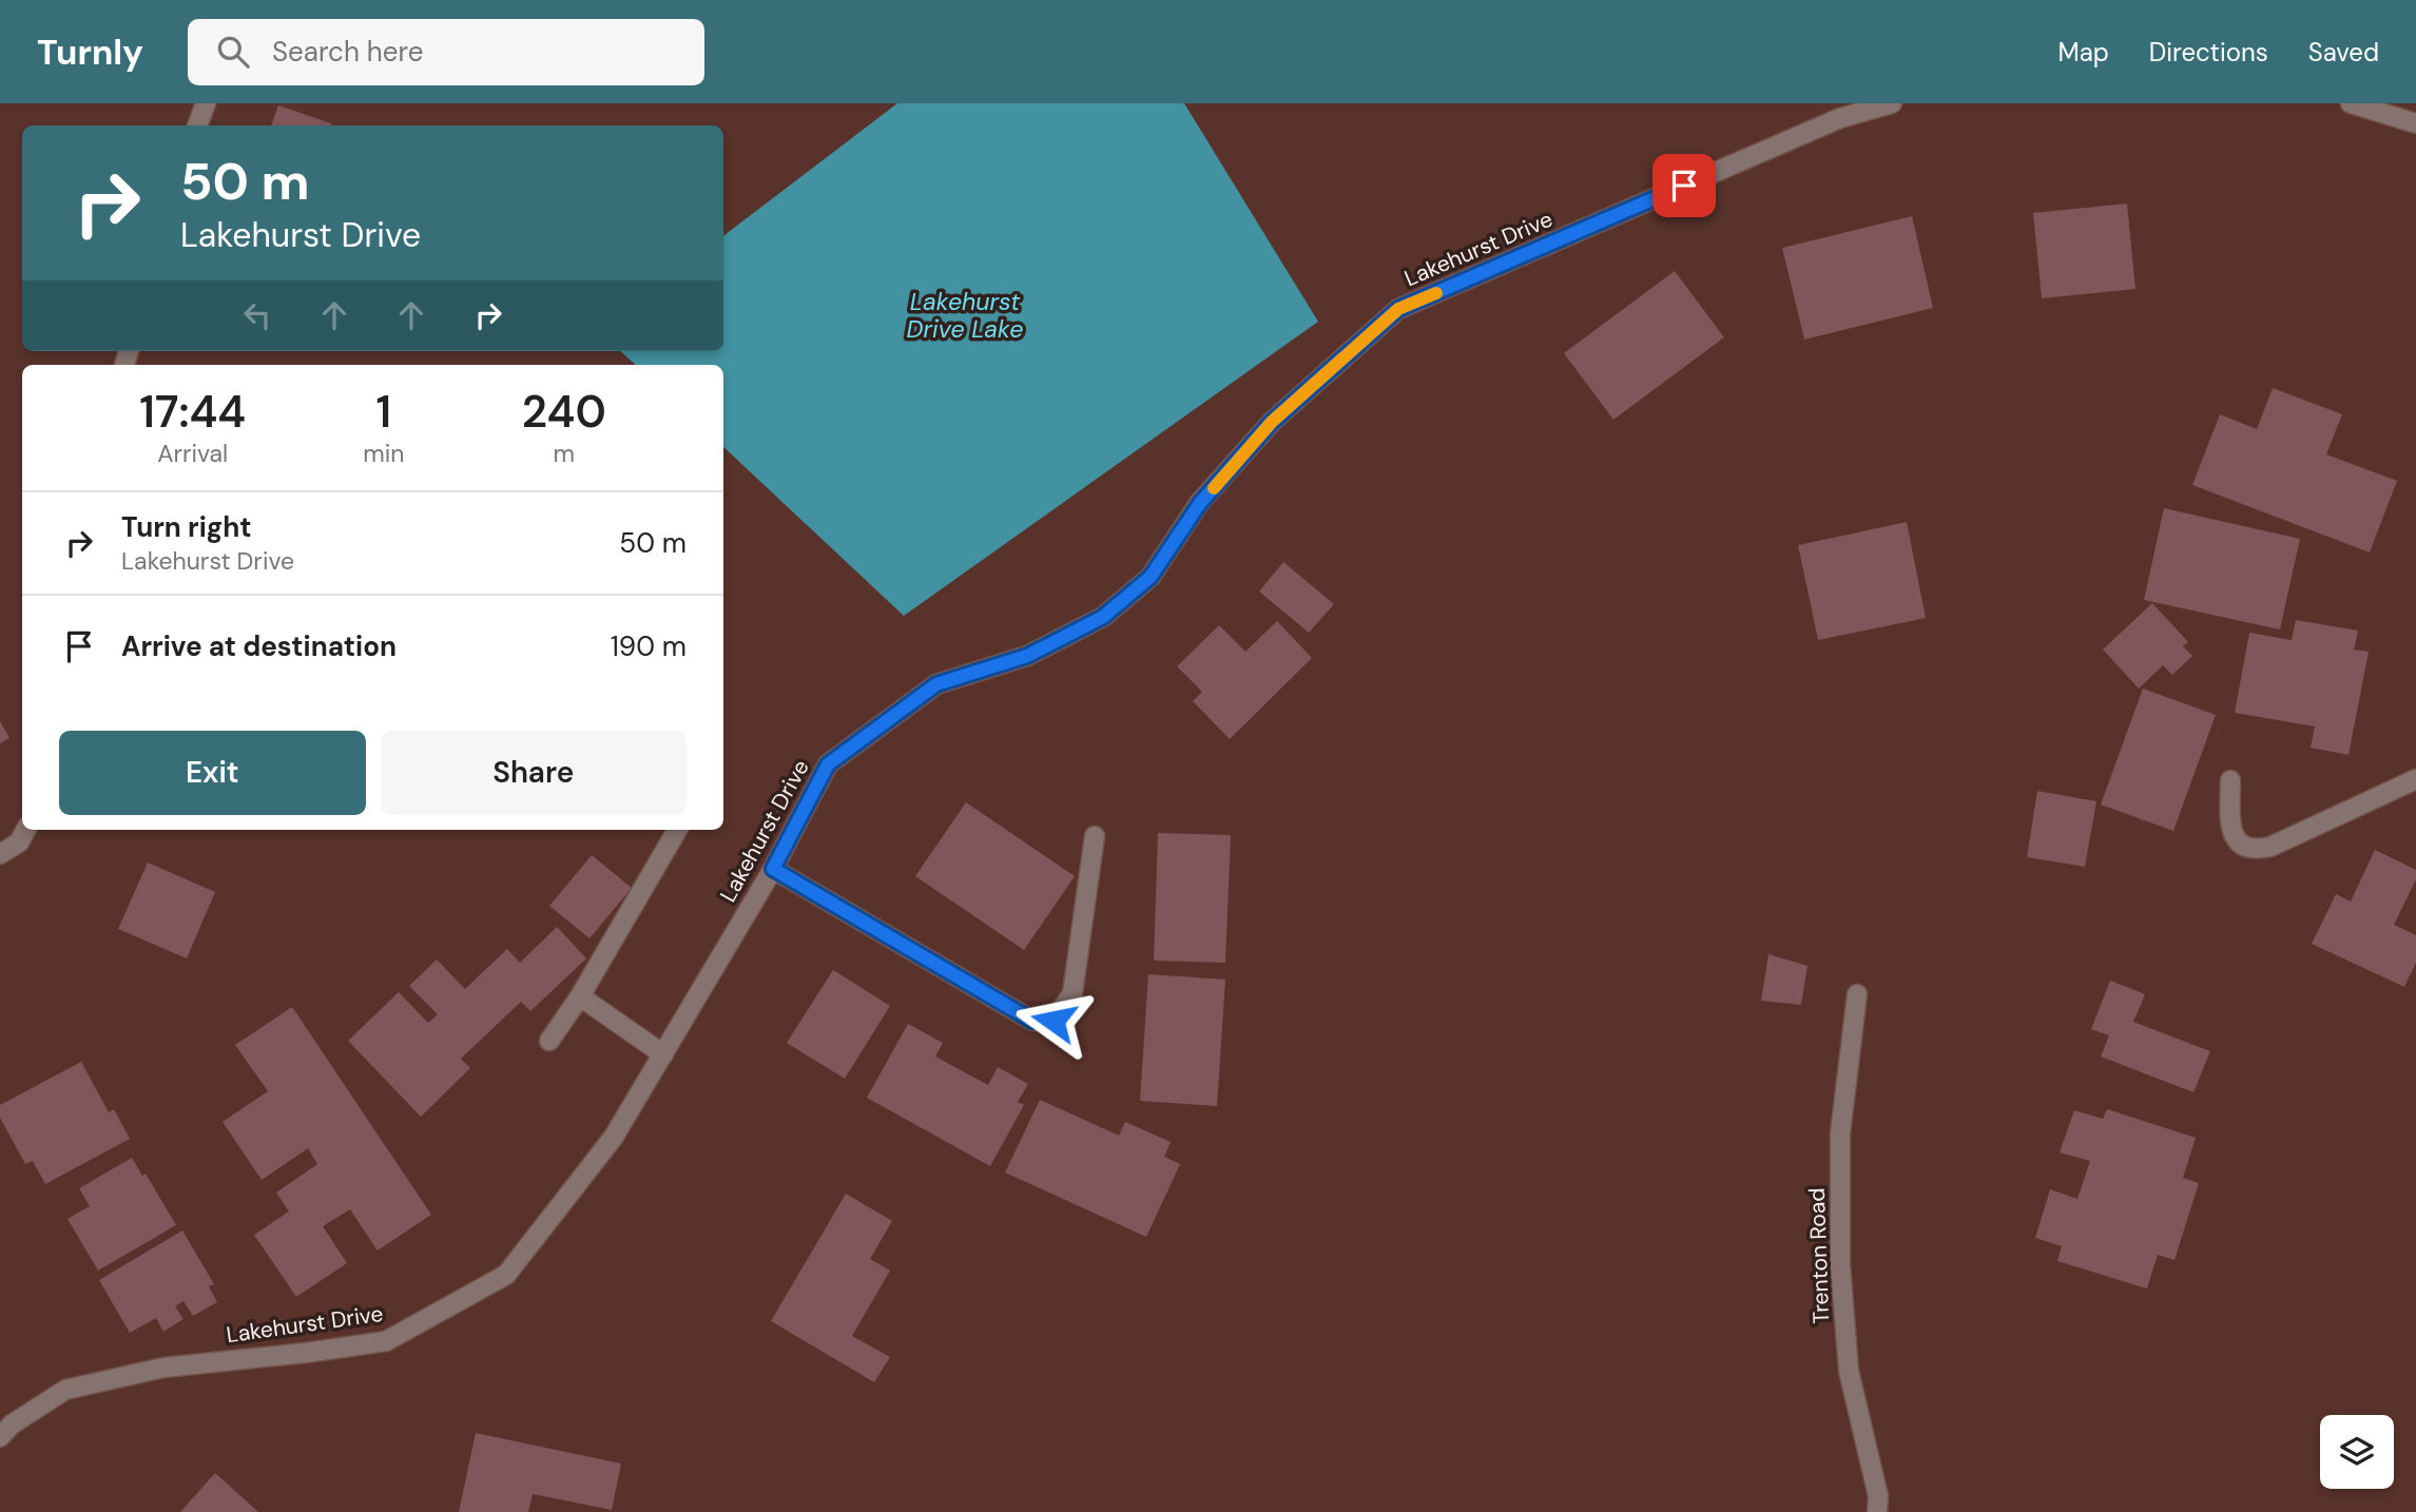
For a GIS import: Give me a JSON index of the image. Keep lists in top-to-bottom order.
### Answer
{
  "streets": {
    "street": ["Lakehurst Drive", "Trenton Road"]
  },
  "water": ["Lakehurst Drive Lake"],
  "page": {
    "header": "Turnly",
    "search": "Search here",
    "nav": ["Map", "Directions", "Saved"],
    "turn": ["50 m", "Lakehurst Drive"],
    "eta": [
      "17:44",
      "Arrival",
      "1",
      "min",
      "240",
      "m"
    ],
    "list": [
      {
        "name": "Turn right",
        "note": "Lakehurst Drive",
        "value": "50 m"
      },
      {
        "name": "Arrive at destination",
        "value": "190 m"
      }
    ],
    "buttons": ["Exit", "Share"]
  }
}
